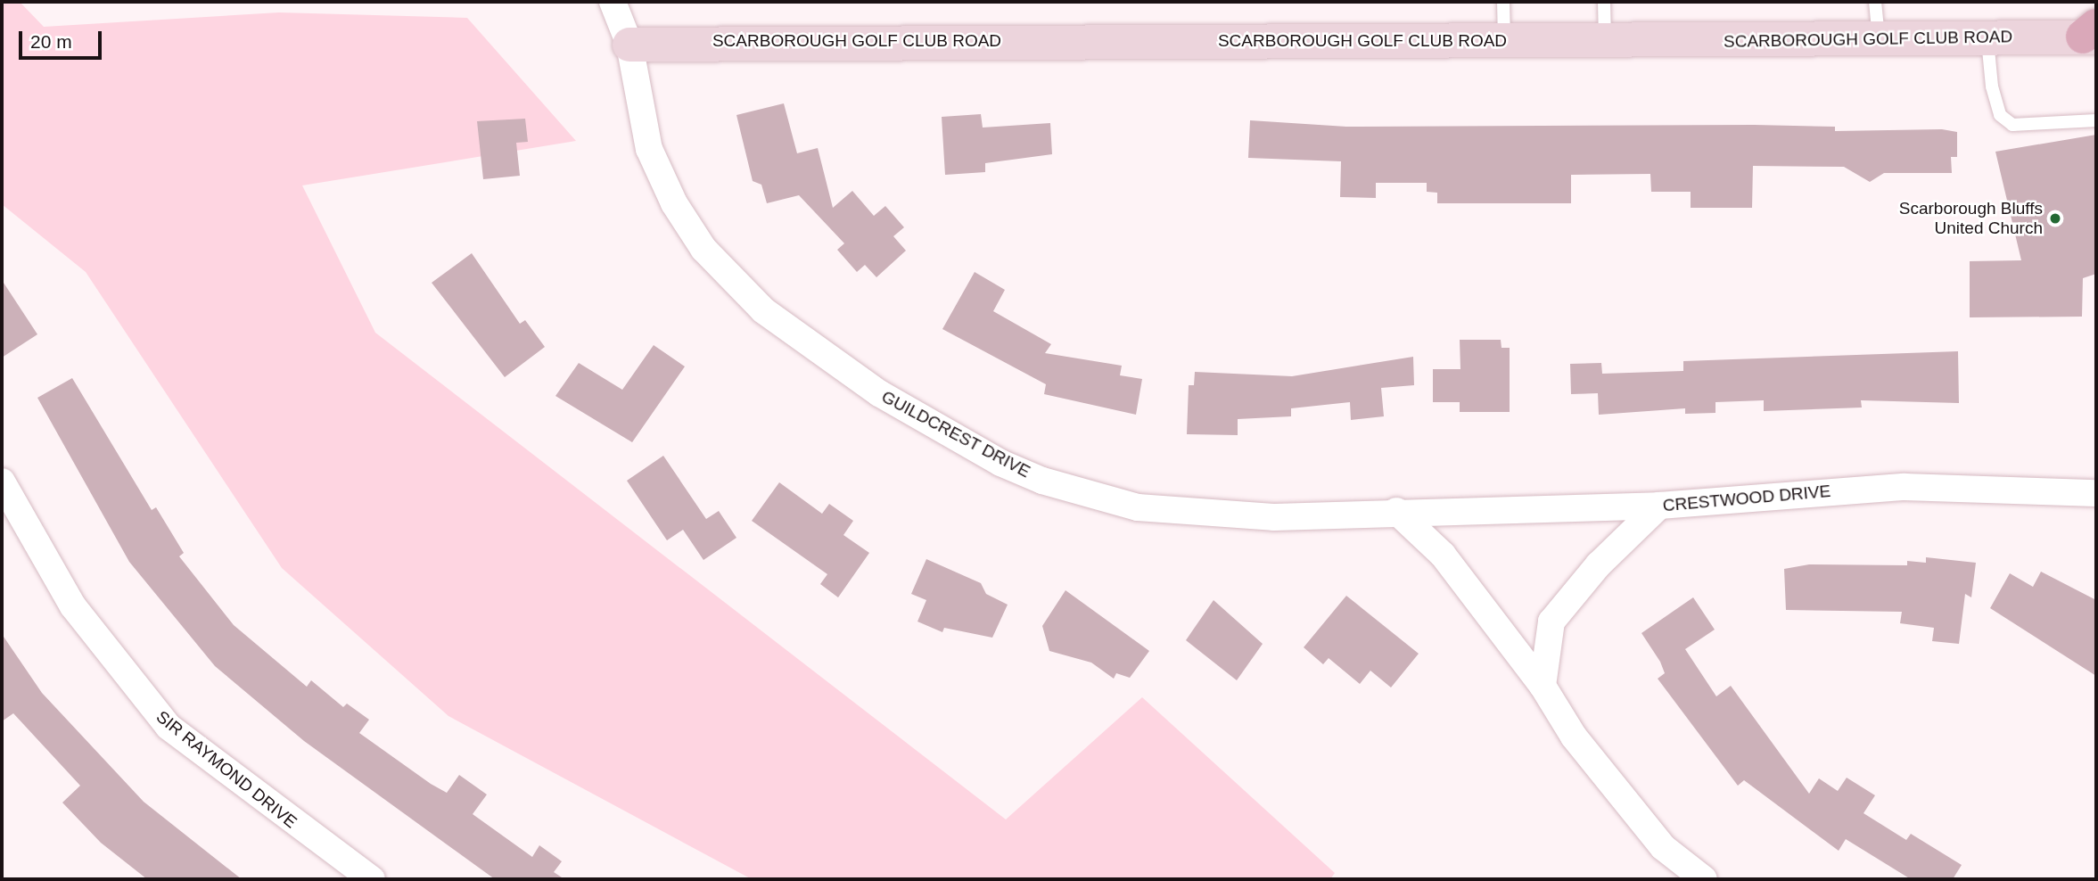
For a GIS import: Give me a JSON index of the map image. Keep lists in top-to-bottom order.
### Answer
{
  "streets": {
    "street": [
      "SCARBOROUGH GOLF CLUB ROAD",
      "GUILDCREST DRIVE",
      "CRESTWOOD DRIVE",
      "SIR RAYMOND DRIVE"
    ]
  },
  "crossings": [
    ["SCARBOROUGH GOLF CLUB ROAD", "GUILDCREST DRIVE"],
    ["GUILDCREST DRIVE", "CRESTWOOD DRIVE"]
  ],
  "places": ["Scarborough Bluffs United Church"],
  "scale_bar": "20 m"
}
